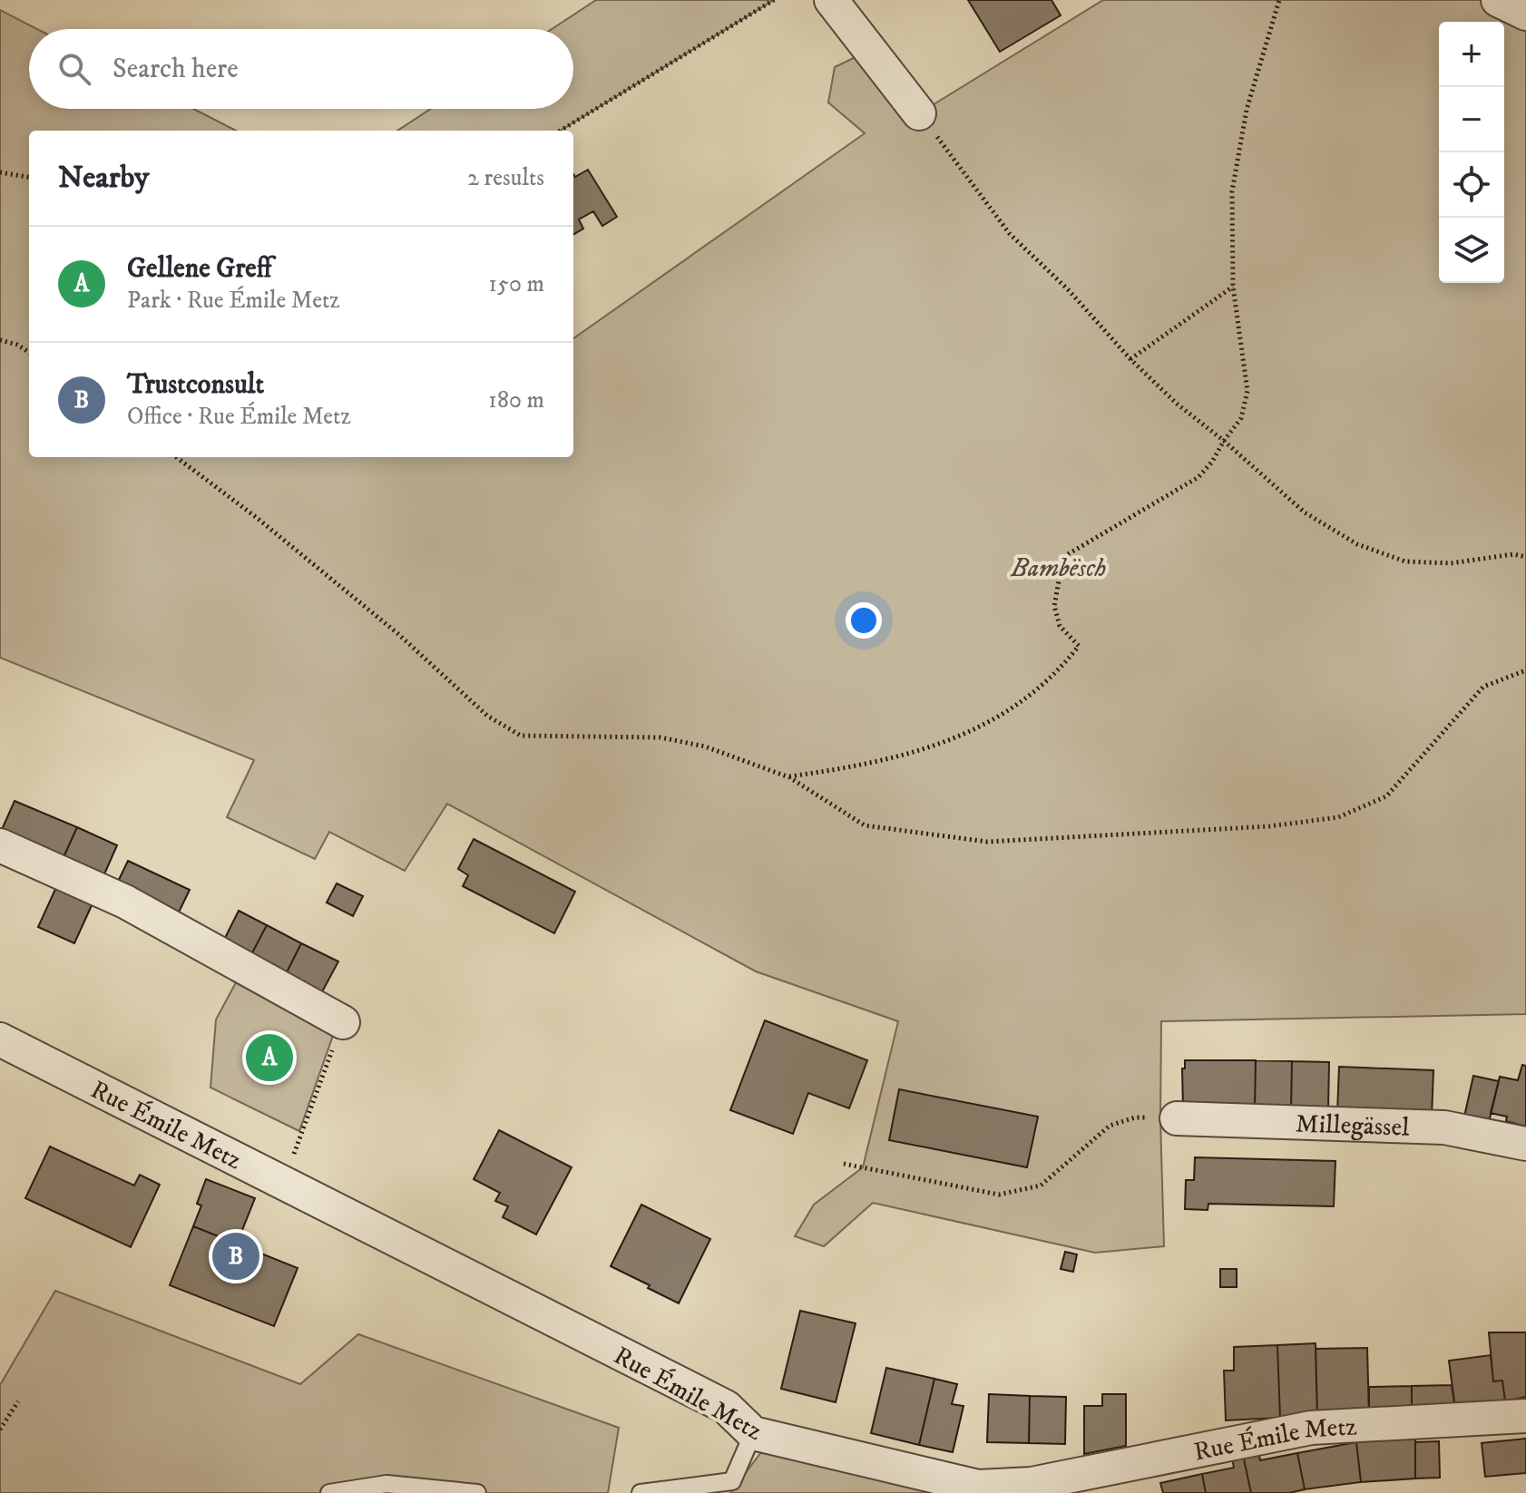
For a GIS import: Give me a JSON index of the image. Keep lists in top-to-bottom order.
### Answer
{
  "streets": {
    "street": ["Rue Émile Metz", "Millegässel"]
  },
  "parks": ["Bambësch"],
  "page": {
    "map_buttons": ["+", "−"],
    "search": "Search here",
    "heading": ["Nearby", "2 results"],
    "list": [
      {
        "mark": "A",
        "name": "Gellene Greff",
        "note": "Park · Rue Émile Metz",
        "value": "150 m"
      },
      {
        "mark": "B",
        "name": "Trustconsult",
        "note": "Office · Rue Émile Metz",
        "value": "180 m"
      }
    ],
    "pins": ["A", "B"]
  }
}
